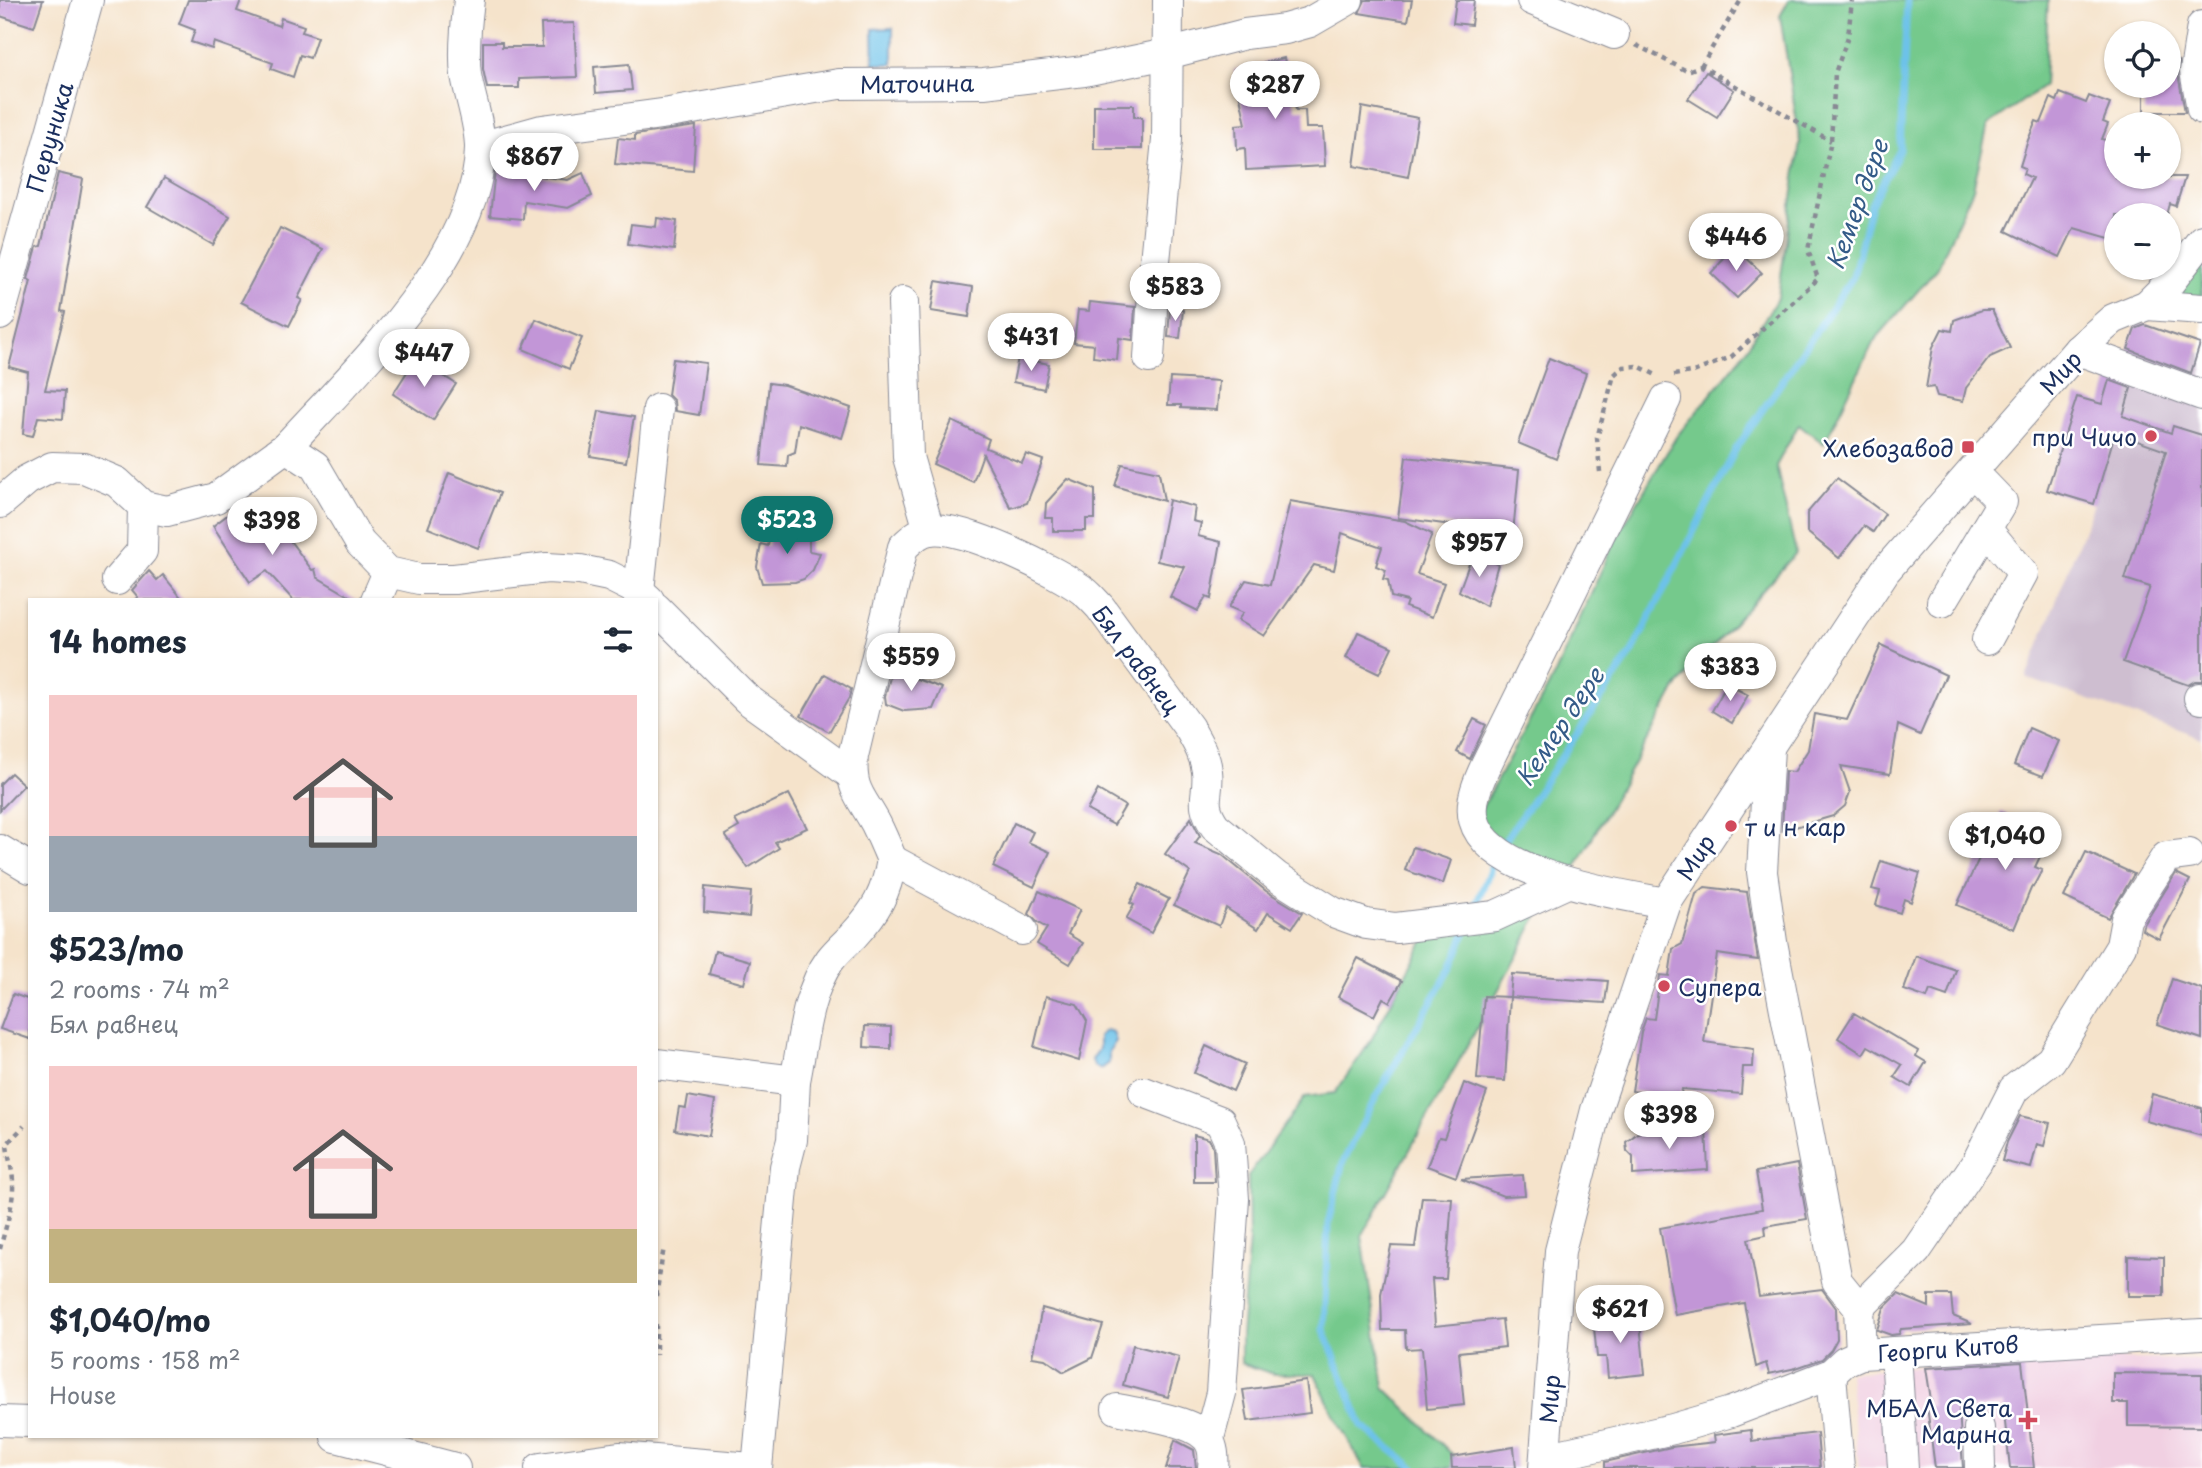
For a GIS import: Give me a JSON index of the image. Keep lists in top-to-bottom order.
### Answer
{
  "streets": {
    "street": [
      "Маточина",
      "Перуника",
      "Мир",
      "Бял равнец",
      "Георги Китов"
    ]
  },
  "crossings": [
    ["Мир", "Георги Китов"]
  ],
  "water": ["Кемер дере"],
  "places": {
    "other": ["при Чичо", "т и н кар", "Супера"],
    "transit": ["Хлебозавод"],
    "health": ["МБАЛ Света Марина"]
  },
  "page": {
    "map_buttons": ["+", "−"],
    "price": [
      "$287",
      "$867",
      "$446",
      "$583",
      "$431",
      "$447",
      "$523",
      "$398",
      "$957",
      "$559",
      "$383",
      "$1,040",
      "$398",
      "$621"
    ],
    "heading": "14 homes",
    "list": [
      {
        "name": "$523/mo",
        "note": "2 rooms · 74 m² · Бял равнец"
      },
      {
        "name": "$1,040/mo",
        "note": "5 rooms · 158 m² · House"
      }
    ]
  }
}
